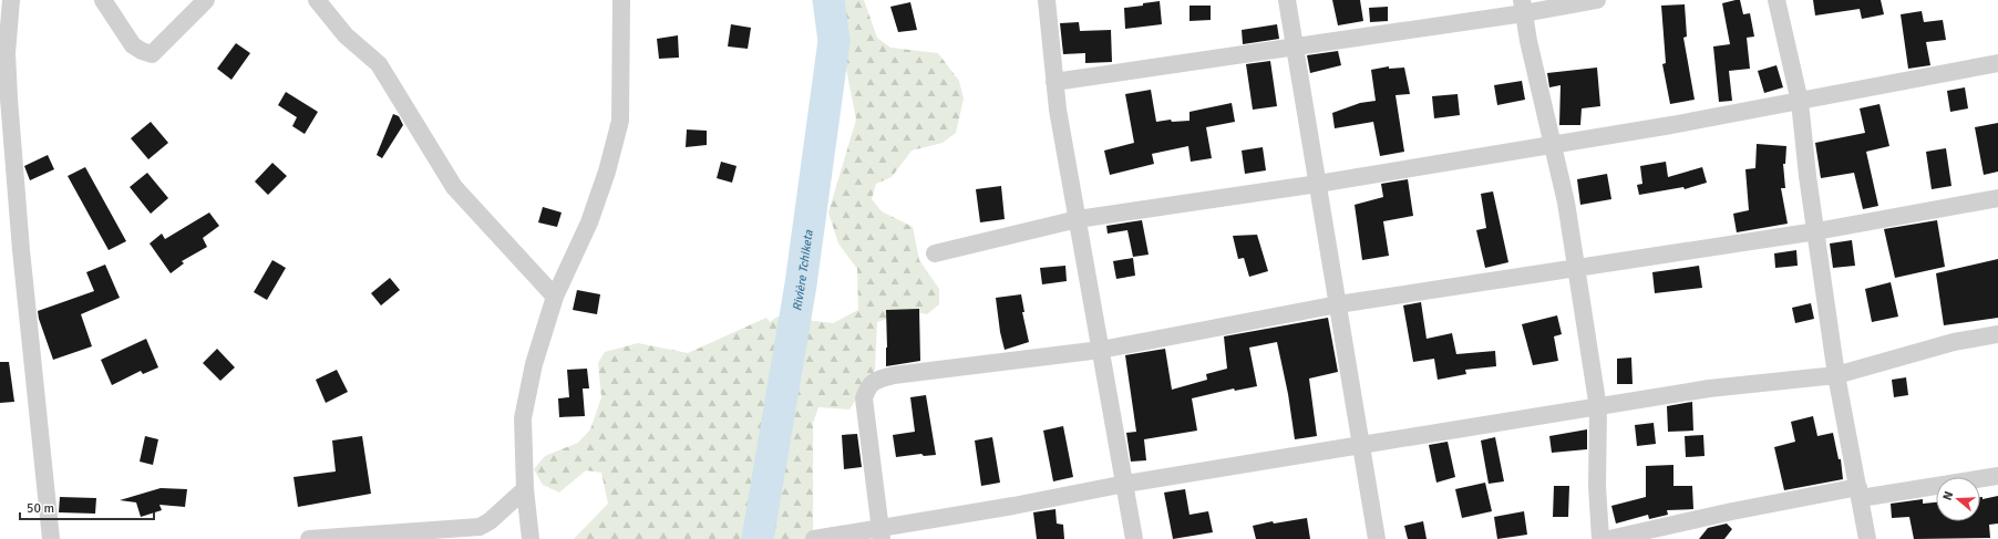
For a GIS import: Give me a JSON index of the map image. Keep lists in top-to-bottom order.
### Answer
{
  "water": ["Rivière Tchiketa"],
  "scale_bar": "50 m",
  "north": "left"
}
